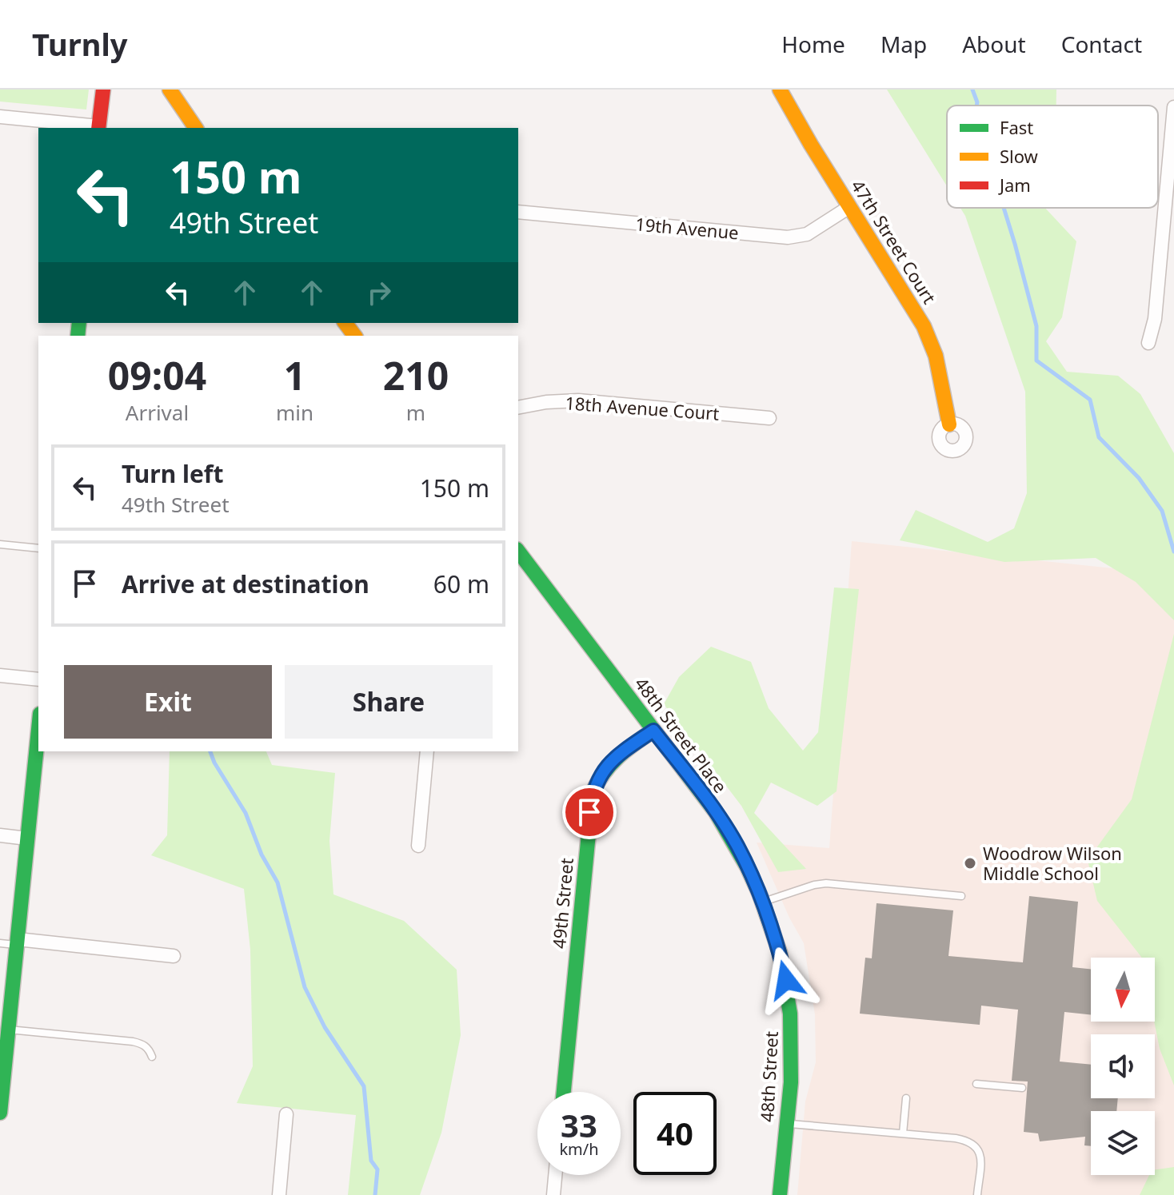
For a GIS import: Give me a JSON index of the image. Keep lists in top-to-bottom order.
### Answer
{
  "streets": {
    "street": [
      "19th Avenue",
      "47th Street Court",
      "18th Avenue Court",
      "48th Street Place",
      "49th Street",
      "48th Street"
    ]
  },
  "crossings": [
    ["19th Avenue", "47th Street Court"],
    ["48th Street Place", "49th Street"],
    ["48th Street Place", "48th Street"]
  ],
  "places": ["Woodrow Wilson Middle School"],
  "legend": ["Fast", "Slow", "Jam"],
  "north": "bottom",
  "page": {
    "header": "Turnly",
    "nav": [
      "Home",
      "Map",
      "About",
      "Contact"
    ],
    "turn": ["150 m", "49th Street"],
    "eta": [
      "09:04",
      "Arrival",
      "1",
      "min",
      "210",
      "m"
    ],
    "list": [
      {
        "name": "Turn left",
        "note": "49th Street",
        "value": "150 m"
      },
      {
        "name": "Arrive at destination",
        "value": "60 m"
      }
    ],
    "buttons": ["Exit", "Share"],
    "speed": "33 km/h",
    "limit": "40"
  }
}
